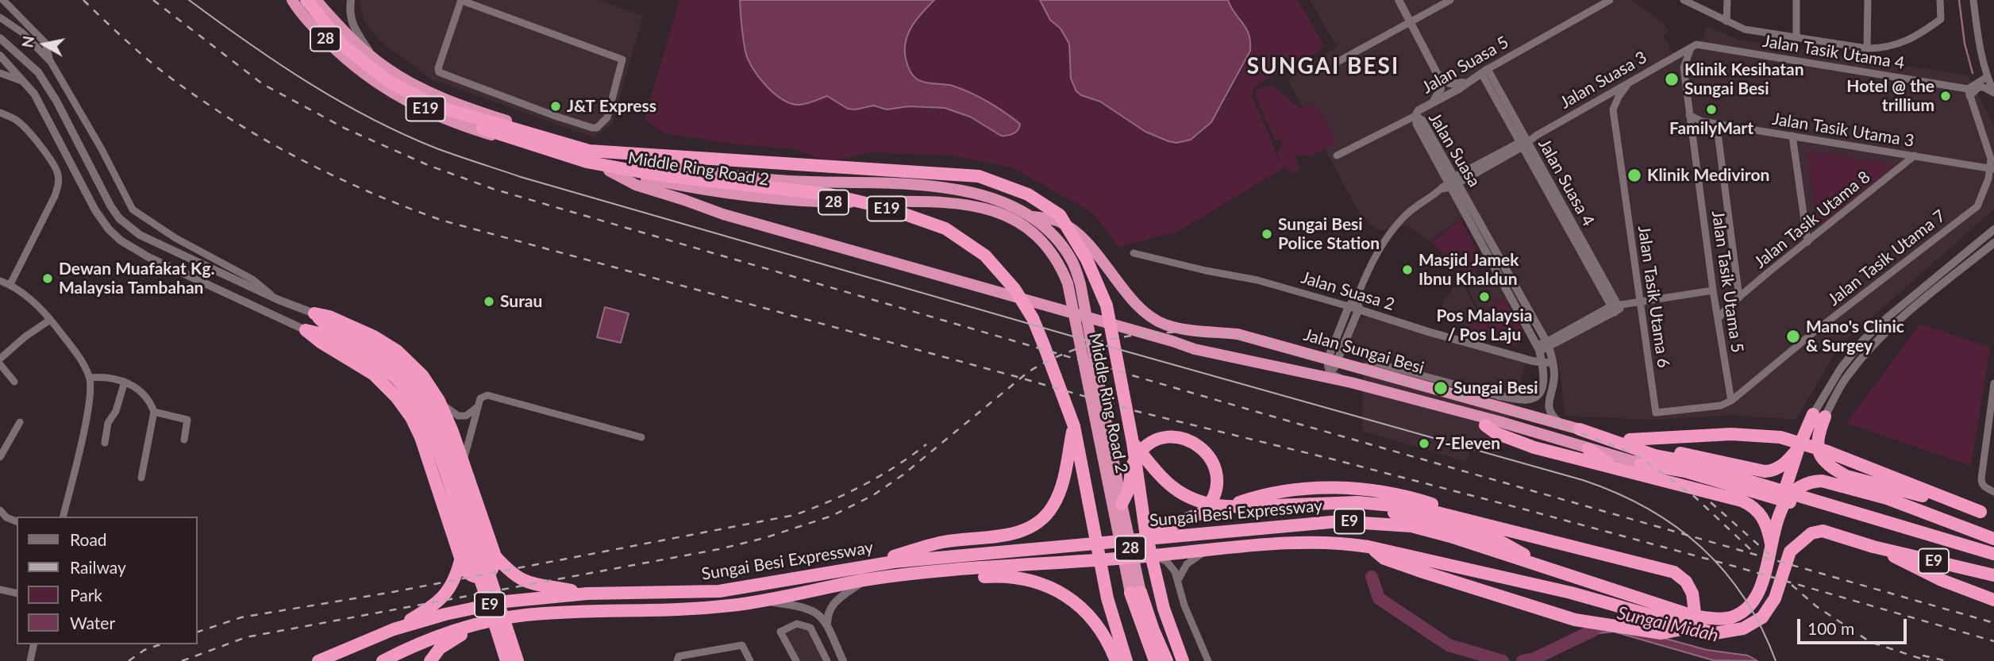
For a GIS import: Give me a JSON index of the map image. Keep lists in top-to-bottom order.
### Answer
{
  "streets": {
    "highway": [
      "28",
      "E19",
      "Middle Ring Road 2",
      "Jalan Sungai Besi",
      "Sungai Besi Expressway",
      "E9"
    ],
    "street": [
      "Jalan Tasik Utama 4",
      "Jalan Suasa 5",
      "Jalan Suasa 3",
      "Jalan Tasik Utama 3",
      "Jalan Suasa",
      "Jalan Suasa 4",
      "Jalan Tasik Utama 8",
      "Jalan Tasik Utama 7",
      "Jalan Tasik Utama 5",
      "Jalan Suasa 2",
      "Jalan Tasik Utama 6"
    ]
  },
  "crossings": [
    ["Jalan Tasik Utama 4", "Jalan Suasa 3"],
    ["Jalan Tasik Utama 4", "Jalan Tasik Utama 5"],
    ["Jalan Suasa 5", "Jalan Suasa"],
    ["Jalan Suasa 5", "Jalan Suasa 4"],
    ["Jalan Suasa 3", "Jalan Suasa"],
    ["Jalan Suasa 3", "Jalan Suasa 4"],
    ["Jalan Suasa 3", "Jalan Tasik Utama 5"],
    ["Jalan Suasa 3", "Jalan Suasa 2"],
    ["Jalan Suasa 3", "Jalan Sungai Besi"],
    ["Jalan Tasik Utama 3", "Jalan Tasik Utama 8"],
    ["Jalan Tasik Utama 3", "Jalan Tasik Utama 7"],
    ["Jalan Tasik Utama 3", "Jalan Tasik Utama 5"],
    ["Jalan Suasa", "Jalan Suasa 2"],
    ["Jalan Suasa", "Jalan Sungai Besi"],
    ["Middle Ring Road 2", "Jalan Sungai Besi"],
    ["Jalan Tasik Utama 8", "Jalan Tasik Utama 5"],
    ["Jalan Tasik Utama 7", "Jalan Tasik Utama 5"],
    ["Jalan Tasik Utama 7", "Jalan Tasik Utama 6"],
    ["Jalan Tasik Utama 5", "Jalan Tasik Utama 6"]
  ],
  "districts": ["SUNGAI BESI"],
  "water": ["Sungai Midah"],
  "places": [
    "Klinik Kesihatan Sungai Besi",
    "Hotel @ the trillium",
    "J&T Express",
    "FamilyMart",
    "Klinik Mediviron",
    "Sungai Besi Police Station",
    "Masjid Jamek Ibnu Khaldun",
    "Dewan Muafakat Kg. Malaysia Tambahan",
    "Pos Malaysia / Pos Laju",
    "Surau",
    "Mano's Clinic & Surgey",
    "Sungai Besi",
    "7-Eleven"
  ],
  "legend": [
    "Road",
    "Railway",
    "Park",
    "Water"
  ],
  "scale_bar": "100 m",
  "north": "left"
}
